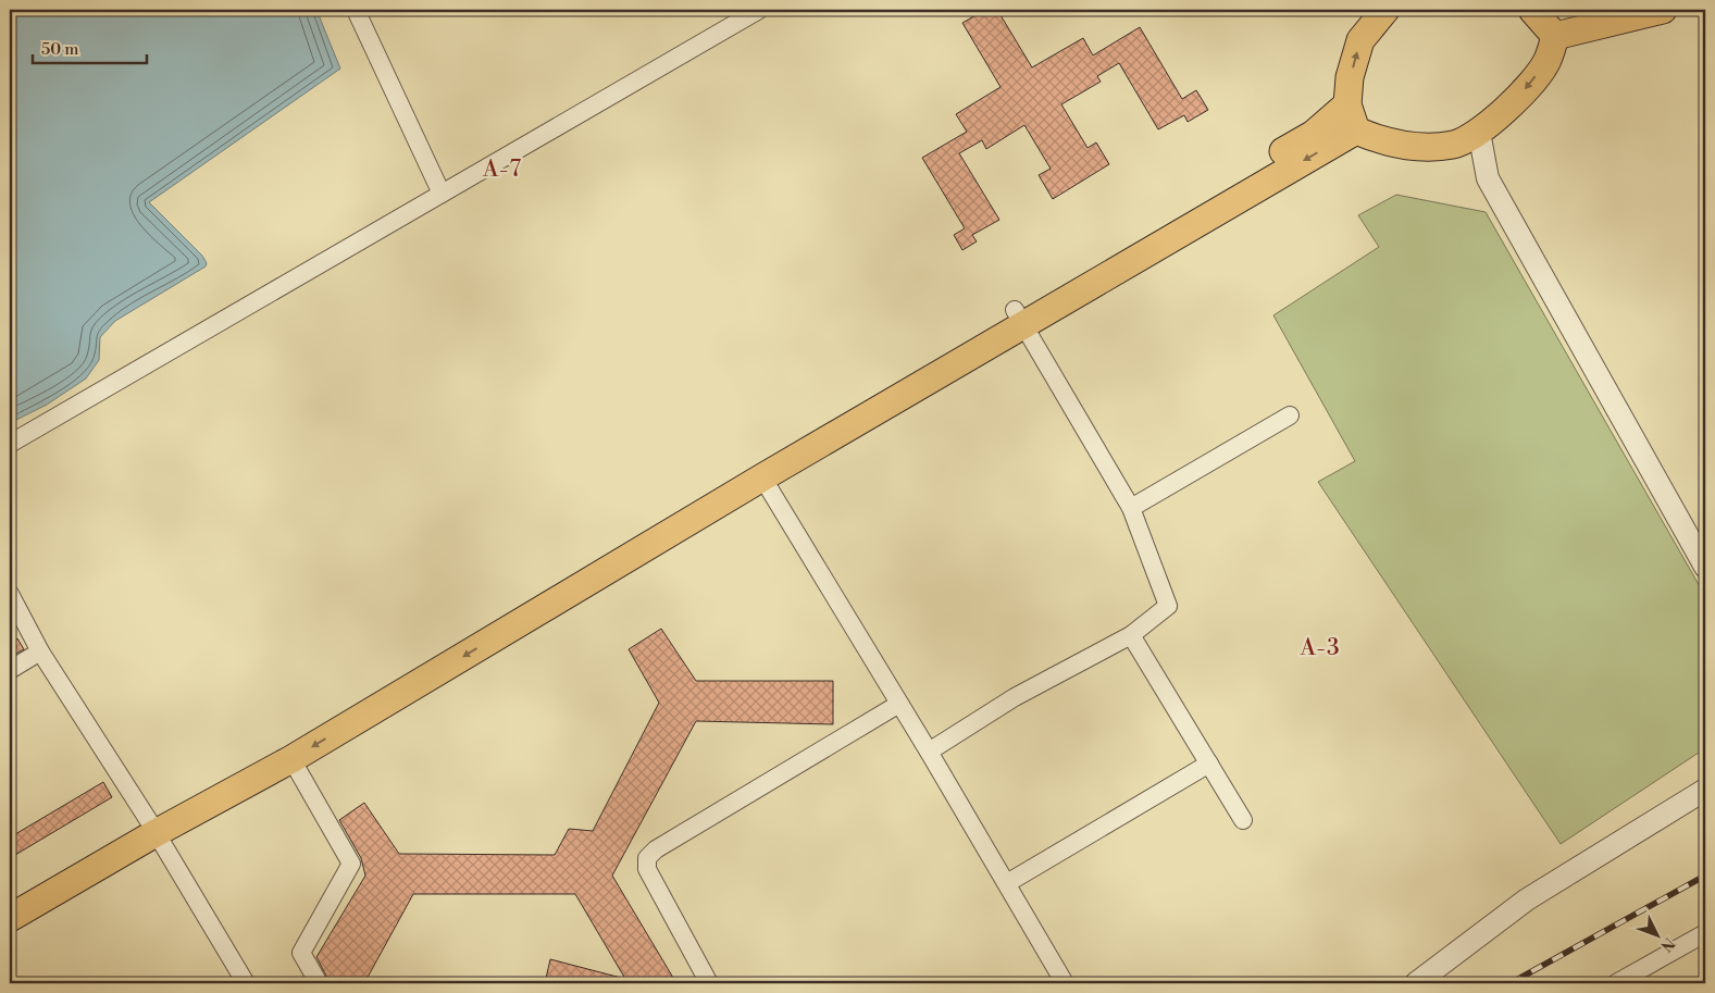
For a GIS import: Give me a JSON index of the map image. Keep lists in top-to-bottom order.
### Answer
{
  "districts": ["A-7", "A-3"],
  "scale_bar": "50 m",
  "north": "bottom right"
}
